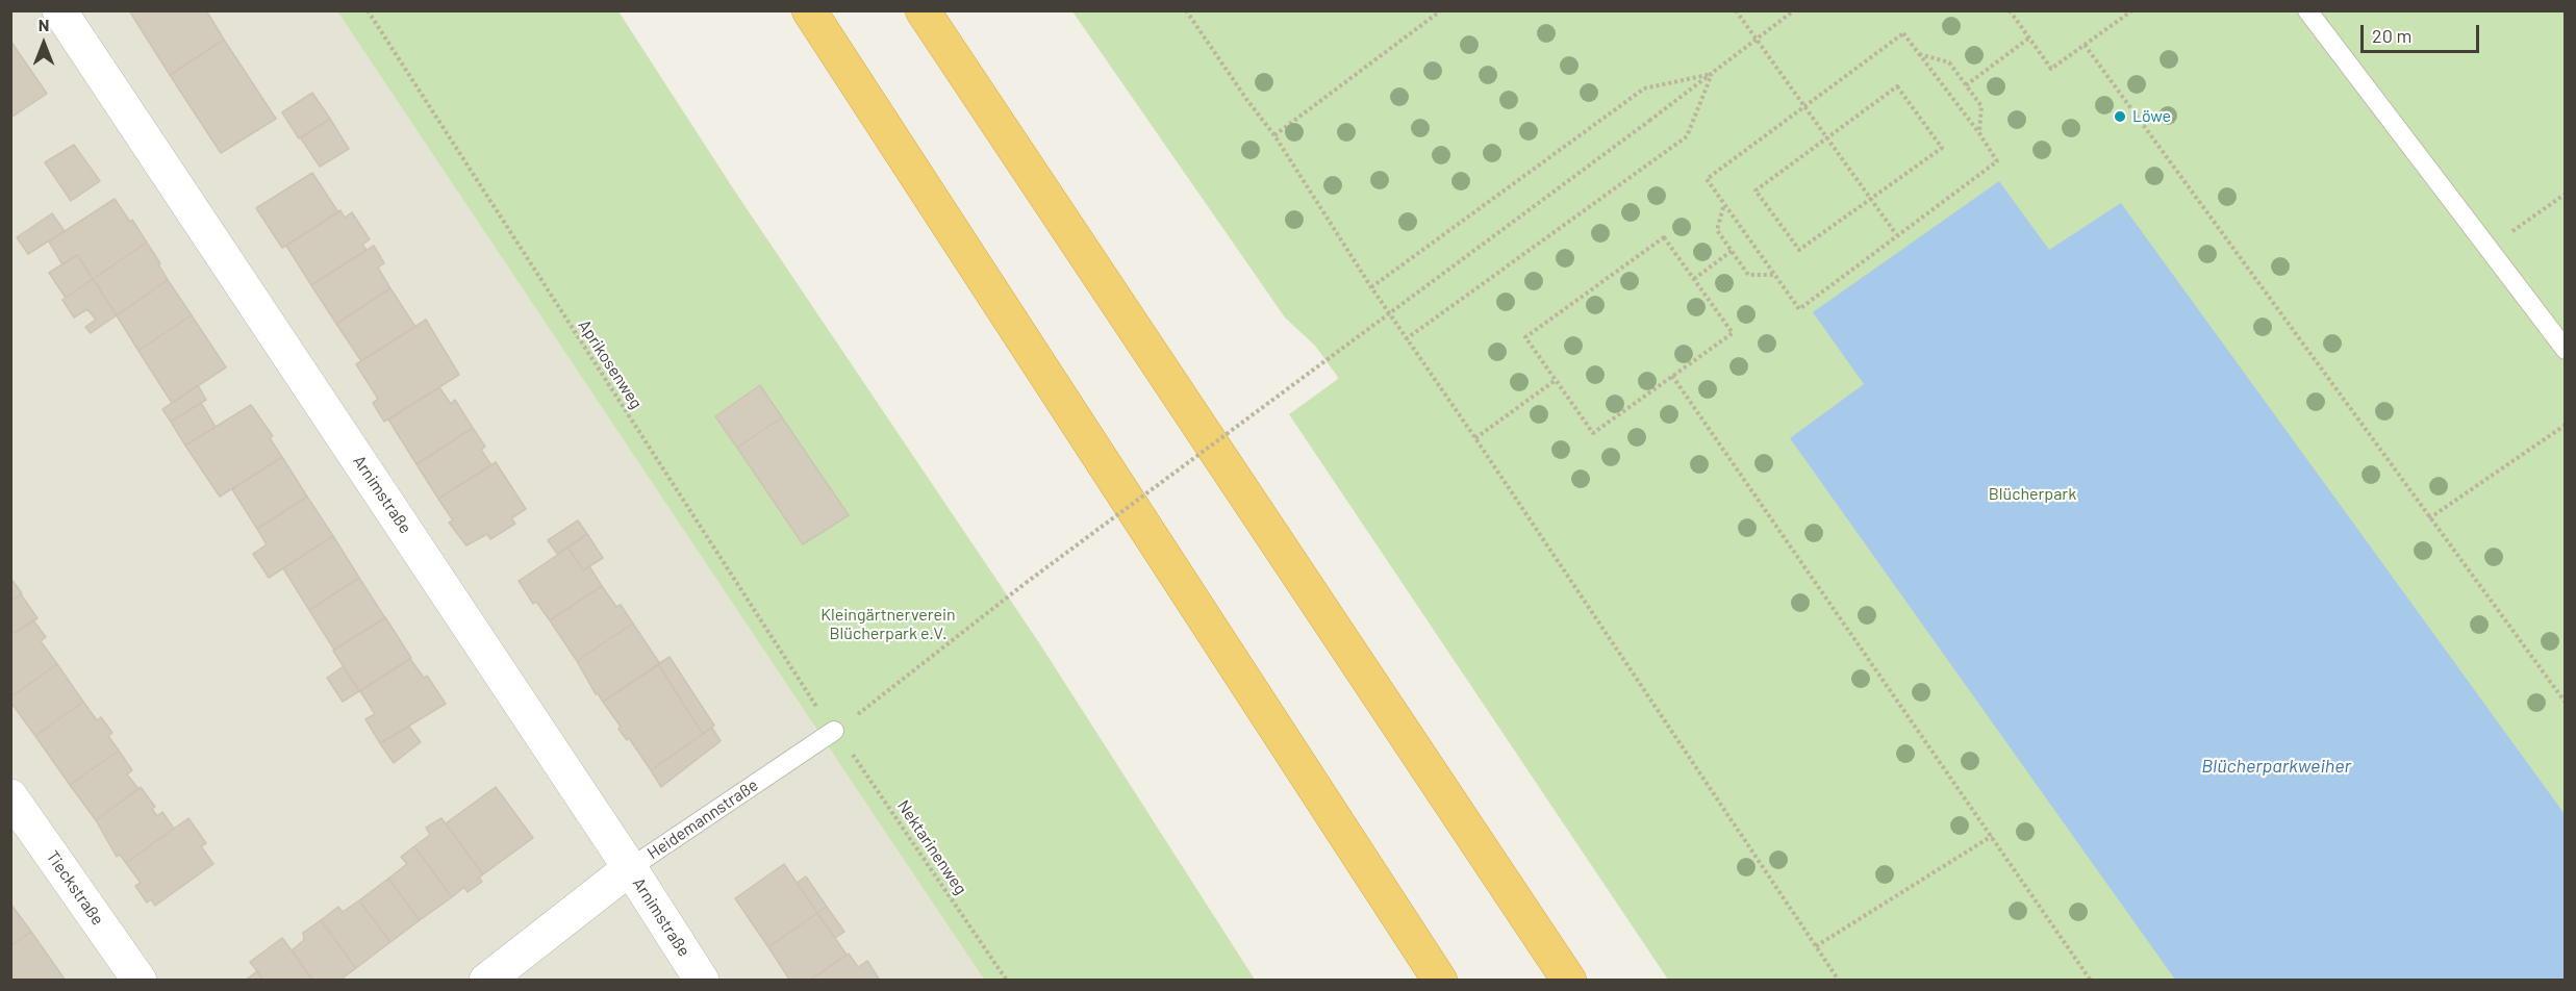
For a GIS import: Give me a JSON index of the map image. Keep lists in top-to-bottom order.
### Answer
{
  "streets": {
    "street": ["Arnimstraße", "Heidemannstraße", "Tieckstraße"],
    "path": ["Aprikosenweg", "Nektarinenweg"]
  },
  "crossings": [
    ["Aprikosenweg", "Heidemannstraße"],
    ["Aprikosenweg", "Nektarinenweg"],
    ["Arnimstraße", "Heidemannstraße"],
    ["Heidemannstraße", "Nektarinenweg"]
  ],
  "water": ["Blücherparkweiher"],
  "parks": ["Blücherpark", "Kleingärtnerverein Blücherpark e.V."],
  "places": ["Löwe"],
  "scale_bar": "20 m",
  "north": "top"
}
